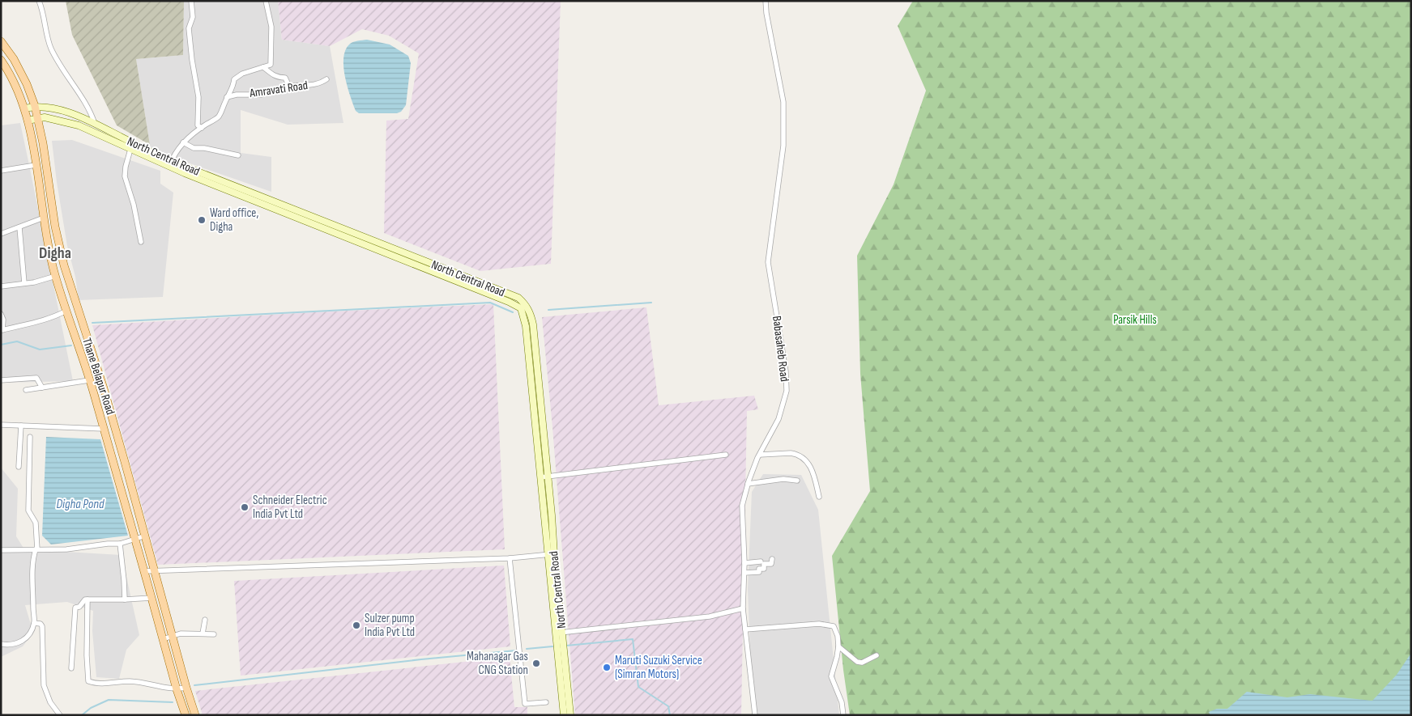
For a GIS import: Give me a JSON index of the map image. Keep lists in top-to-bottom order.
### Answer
{
  "streets": {
    "main road": ["North Central Road", "Thane Belapur Road"],
    "street": ["Amravati Road", "Babasaheb Road"]
  },
  "crossings": [
    ["North Central Road", "Thane Belapur Road"]
  ],
  "districts": ["Digha"],
  "water": ["Digha Pond"],
  "parks": ["Parsik Hills"],
  "places": [
    "Ward office, Digha",
    "Schneider Electric India Pvt Ltd",
    "Sulzer pump India Pvt Ltd",
    "Mahanagar Gas CNG Station",
    "Maruti Suzuki Service (Simran Motors)"
  ]
}
